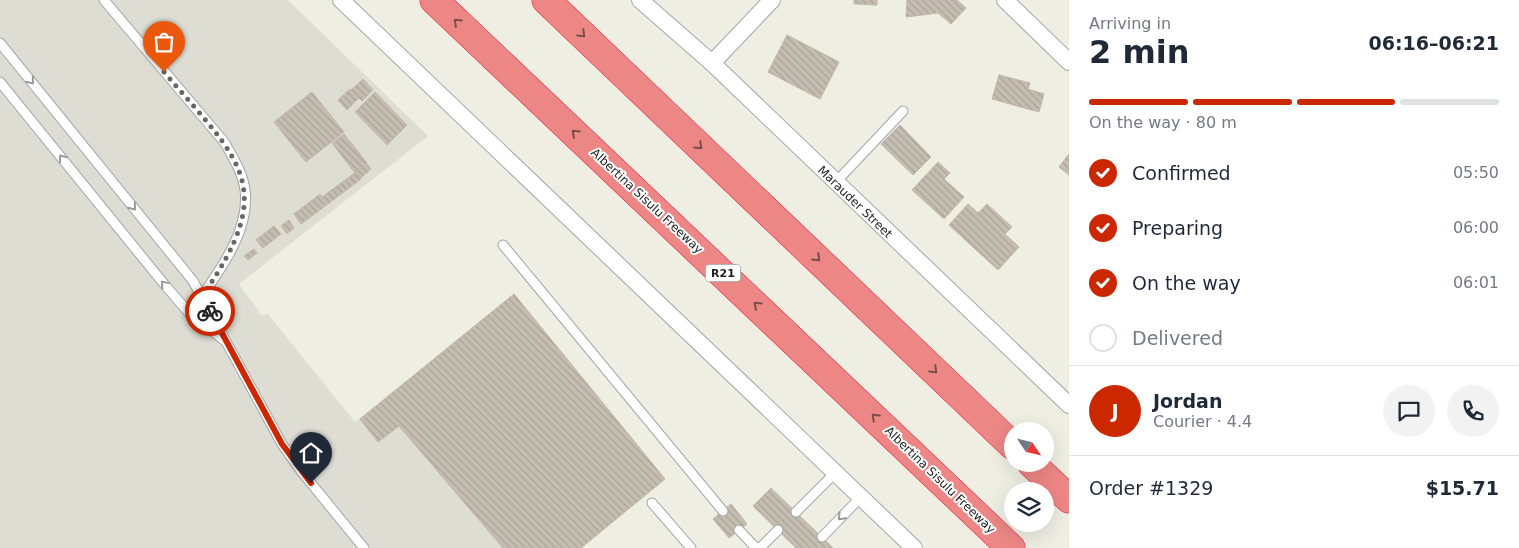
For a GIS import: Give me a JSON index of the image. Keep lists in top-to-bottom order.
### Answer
{
  "streets": {
    "highway": ["Albertina Sisulu Freeway", "R21"],
    "street": ["Marauder Street"]
  },
  "north": "bottom right",
  "page": {
    "heading": ["2 min", "Arriving in", "06:16–06:21"],
    "panel": [
      "Jordan",
      "Courier · 4.4",
      "Order #1329",
      "$15.71"
    ],
    "bar": "On the way · 80 m",
    "list": [
      ["Confirmed", "05:50"],
      ["Preparing", "06:00"],
      ["On the way", "06:01"],
      "Delivered"
    ],
    "round": "J"
  }
}
